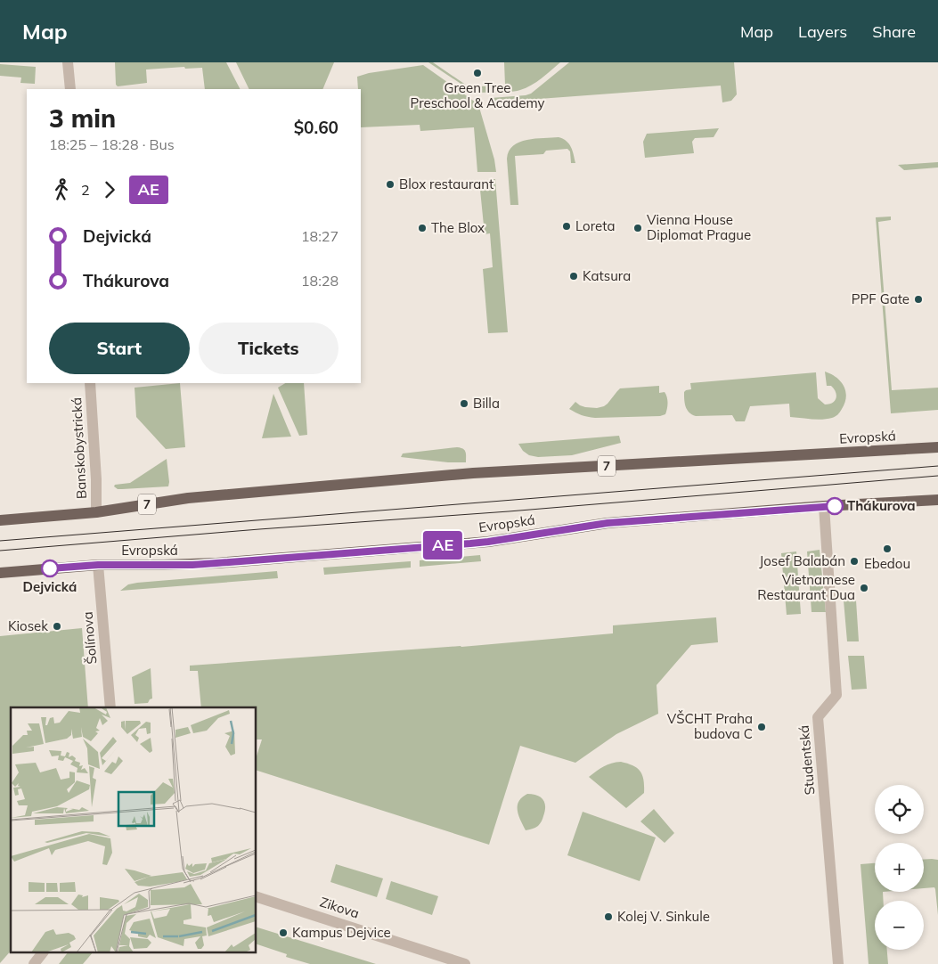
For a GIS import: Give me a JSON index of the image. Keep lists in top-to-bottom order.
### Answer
{
  "streets": {
    "main road": ["Evropská", "7"],
    "street": [
      "Banskobystrická",
      "Šolínova",
      "Studentská",
      "Zikova"
    ]
  },
  "crossings": [
    ["Evropská", "Banskobystrická"],
    ["Evropská", "Šolínova"],
    ["Evropská", "Studentská"]
  ],
  "places": [
    "Green Tree Preschool & Academy",
    "Blox restaurant",
    "Loreta",
    "The Blox",
    "Vienna House Diplomat Prague",
    "Katsura",
    "PPF Gate",
    "Billa",
    "Thákurova",
    "Ebedou",
    "Josef Balabán",
    "Dejvická",
    "Vietnamese Restaurant Dua",
    "Kiosek",
    "VŠCHT Praha budova C",
    "Kolej V. Sinkule",
    "Kampus Dejvice"
  ],
  "lines": ["bus line AE"],
  "page": {
    "header": "Map",
    "nav": ["Map", "Layers", "Share"],
    "on_map": "AE",
    "heading": ["3 min", "18:25 – 18:28 · Bus", "$0.60"],
    "legs": ["2", "AE"],
    "list": [
      {
        "name": "Dejvická",
        "value": "18:27"
      },
      {
        "name": "Thákurova",
        "value": "18:28"
      }
    ],
    "buttons": ["Start", "Tickets"],
    "map_buttons": ["+", "−"]
  }
}
